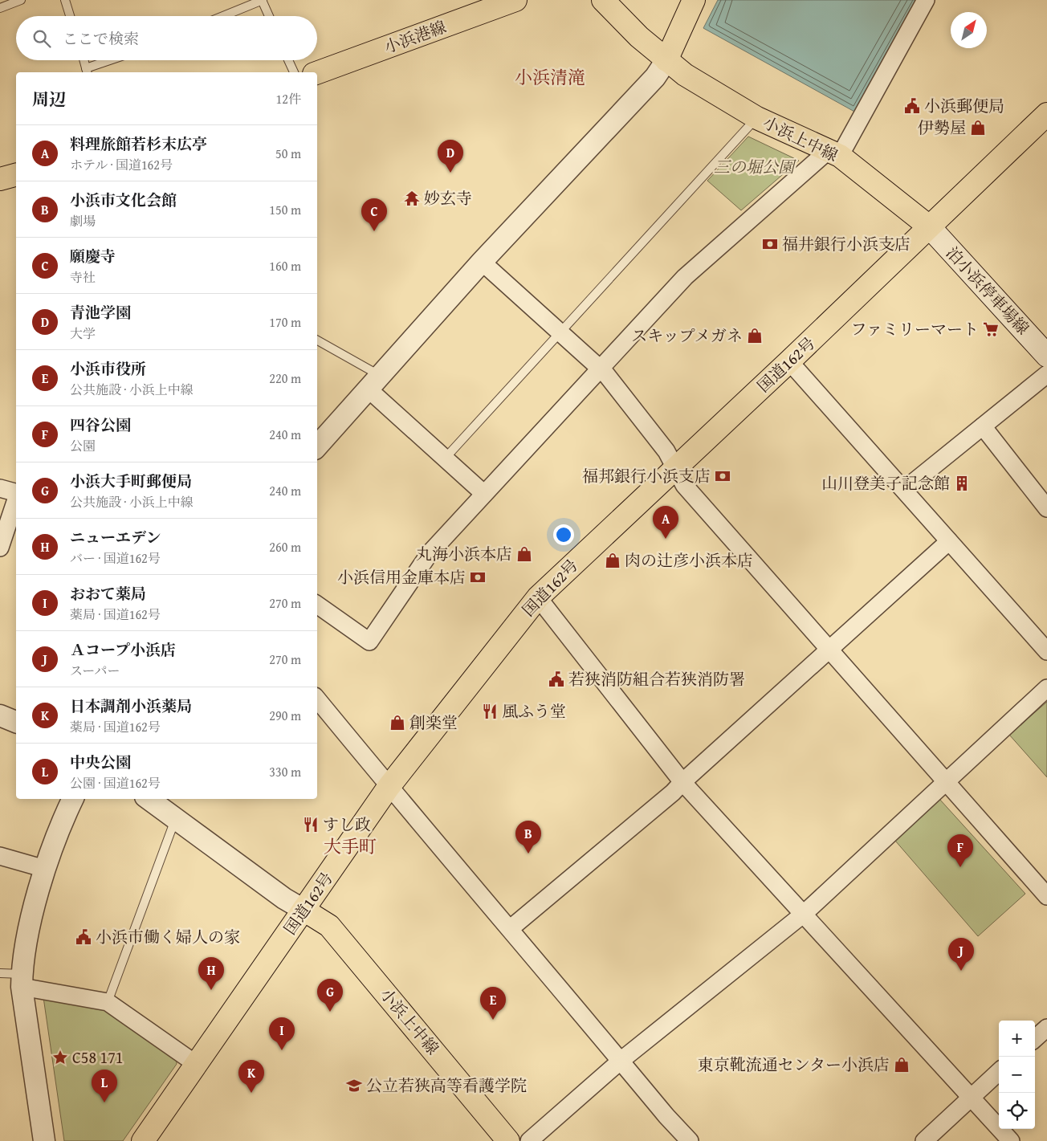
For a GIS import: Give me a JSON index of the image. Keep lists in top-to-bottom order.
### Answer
{
  "streets": {
    "main road": [
      "小浜港線",
      "小浜上中線",
      "泊小浜停車場線",
      "国道162号"
    ]
  },
  "crossings": [
    ["小浜上中線", "泊小浜停車場線"],
    ["小浜上中線", "国道162号"],
    ["泊小浜停車場線", "国道162号"]
  ],
  "districts": ["小浜清滝", "大手町"],
  "parks": ["三の堀公園"],
  "places": {
    "public building": ["小浜郵便局", "若狭消防組合若狭消防署", "小浜市働く婦人の家"],
    "shop": [
      "伊勢屋",
      "スキップメガネ",
      "丸海小浜本店",
      "肉の辻彦小浜本店",
      "創楽堂",
      "東京靴流通センター小浜店"
    ],
    "temple": ["妙玄寺"],
    "bank": ["福井銀行小浜支店", "福邦銀行小浜支店", "小浜信用金庫本店"],
    "supermarket": ["ファミリーマート"],
    "building": ["山川登美子記念館"],
    "restaurant": ["風ふう堂", "すし政"],
    "place": ["C58 171"],
    "school or university": ["公立若狭高等看護学院"]
  },
  "north": "top right",
  "page": {
    "search": "ここで検索",
    "heading": ["周辺", "12件"],
    "list": [
      {
        "mark": "A",
        "name": "料理旅館若杉末広亭",
        "note": "ホテル · 国道162号",
        "value": "50 m"
      },
      {
        "mark": "B",
        "name": "小浜市文化会館",
        "note": "劇場",
        "value": "150 m"
      },
      {
        "mark": "C",
        "name": "願慶寺",
        "note": "寺社",
        "value": "160 m"
      },
      {
        "mark": "D",
        "name": "青池学園",
        "note": "大学",
        "value": "170 m"
      },
      {
        "mark": "E",
        "name": "小浜市役所",
        "note": "公共施設 · 小浜上中線",
        "value": "220 m"
      },
      {
        "mark": "F",
        "name": "四谷公園",
        "note": "公園",
        "value": "240 m"
      },
      {
        "mark": "G",
        "name": "小浜大手町郵便局",
        "note": "公共施設 · 小浜上中線",
        "value": "240 m"
      },
      {
        "mark": "H",
        "name": "ニューエデン",
        "note": "バー · 国道162号",
        "value": "260 m"
      },
      {
        "mark": "I",
        "name": "おおて薬局",
        "note": "薬局 · 国道162号",
        "value": "270 m"
      },
      {
        "mark": "J",
        "name": "Ａコープ小浜店",
        "note": "スーパー",
        "value": "270 m"
      },
      {
        "mark": "K",
        "name": "日本調剤小浜薬局",
        "note": "薬局 · 国道162号",
        "value": "290 m"
      },
      {
        "mark": "L",
        "name": "中央公園",
        "note": "公園 · 国道162号",
        "value": "330 m"
      }
    ],
    "pins": [
      "D",
      "C",
      "A",
      "B",
      "F",
      "J",
      "H",
      "G",
      "E",
      "I",
      "K",
      "L"
    ],
    "map_buttons": ["+", "−"]
  }
}
